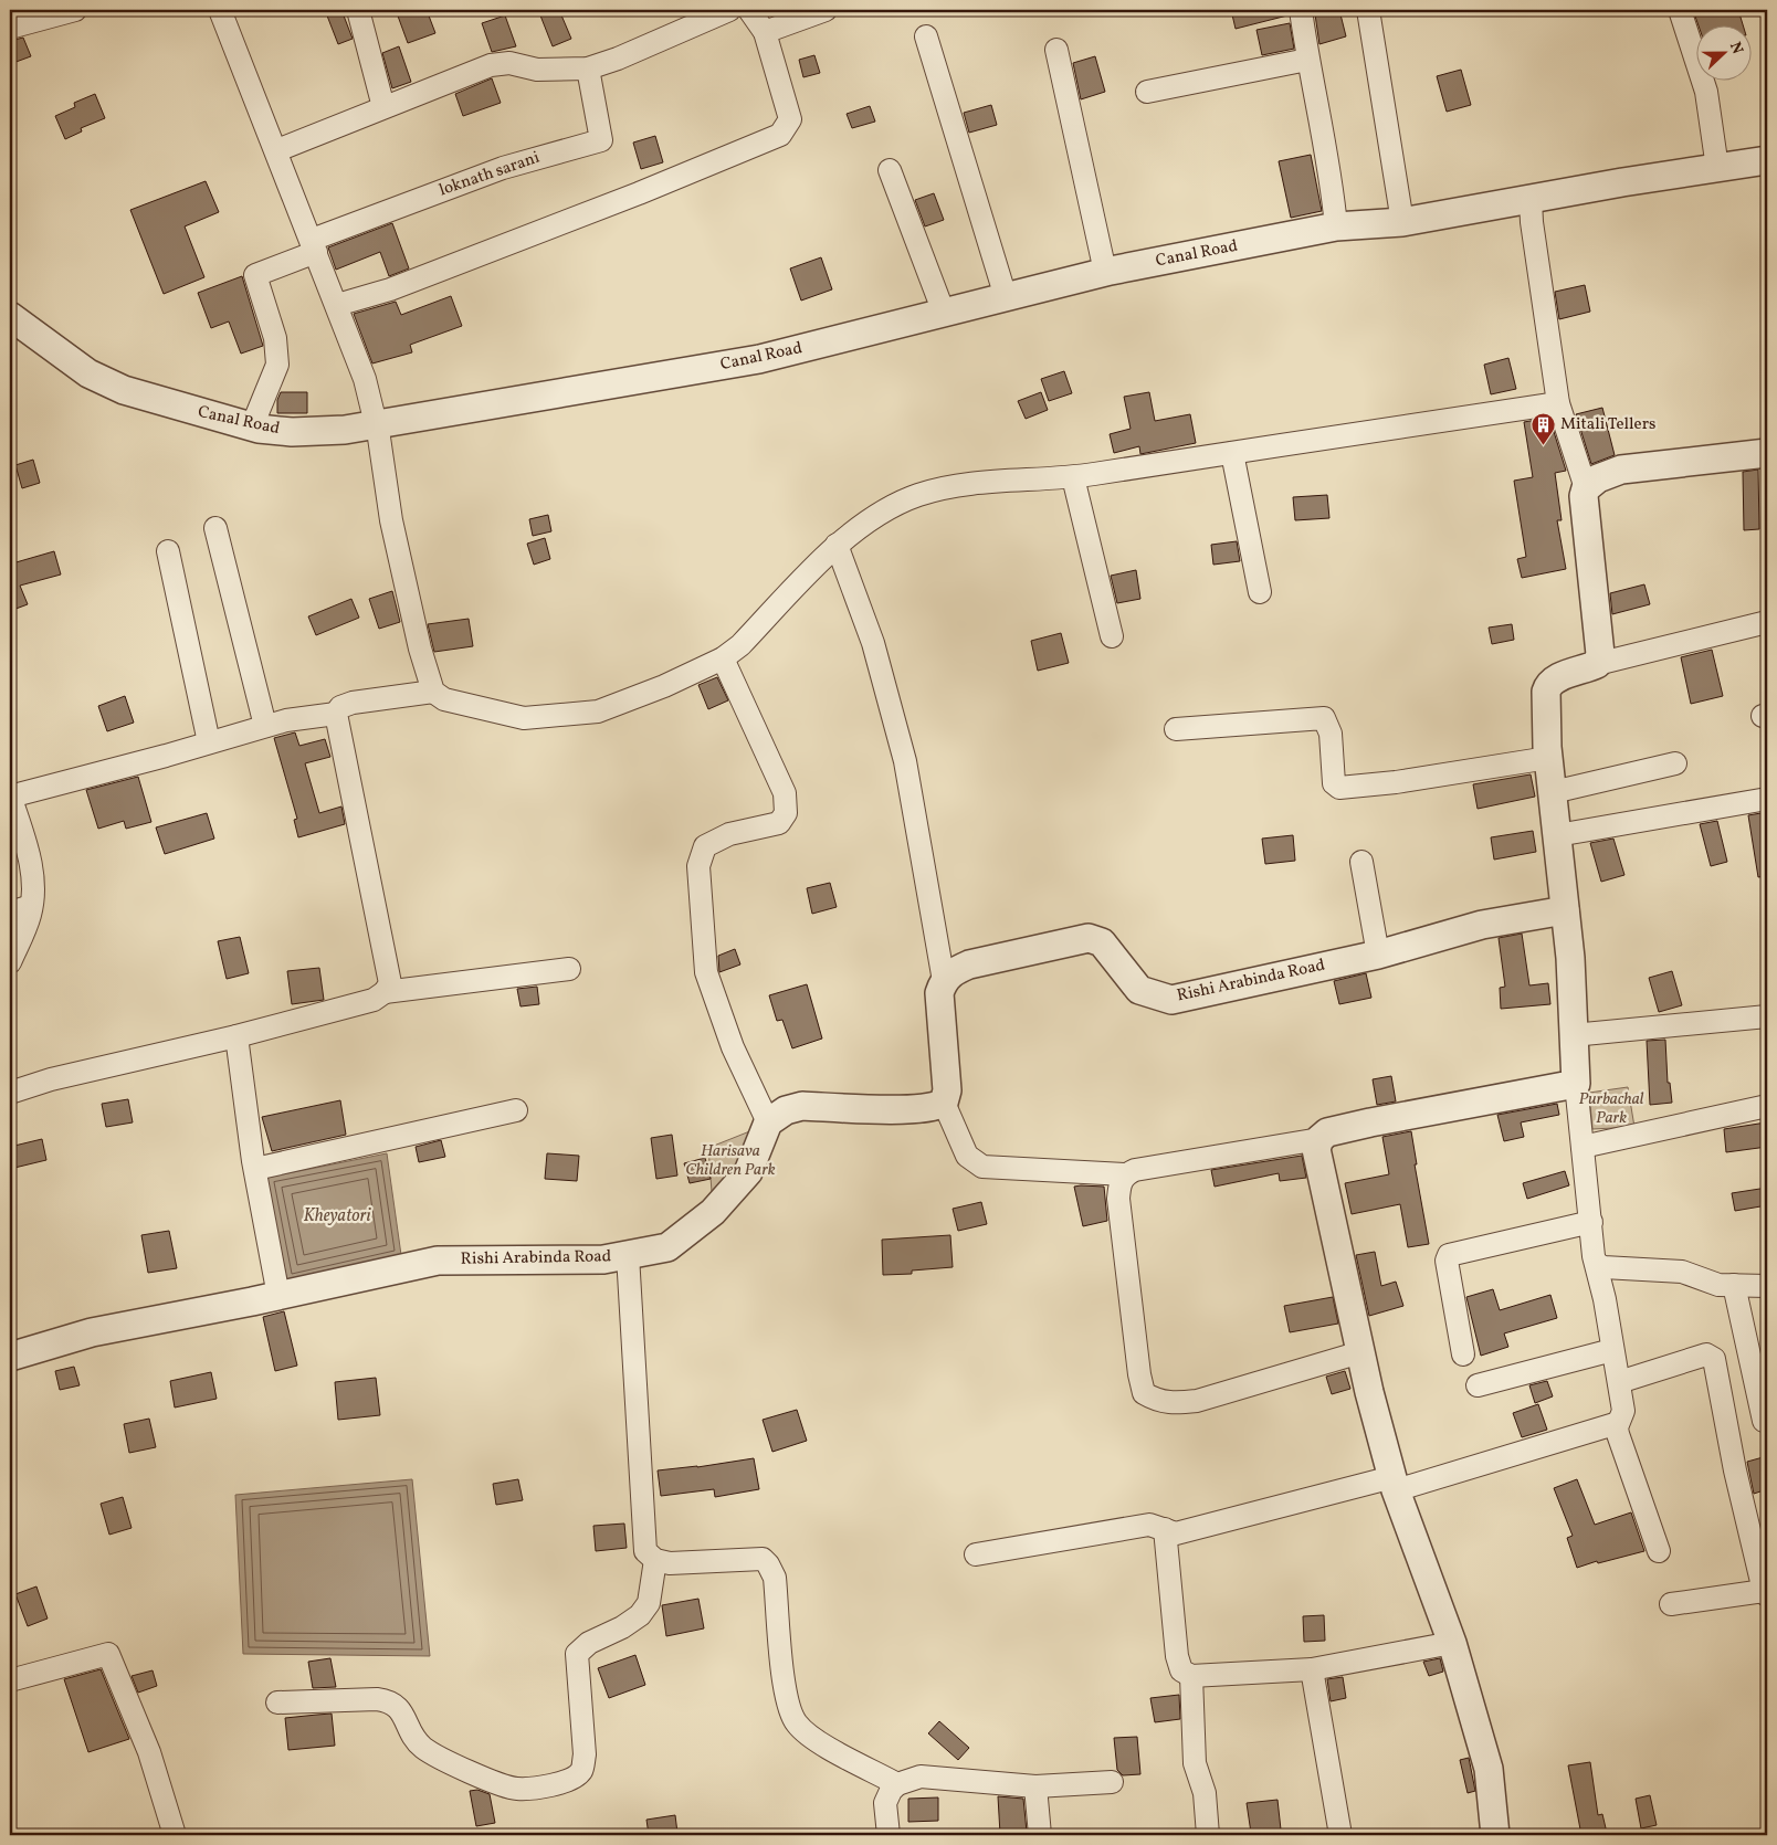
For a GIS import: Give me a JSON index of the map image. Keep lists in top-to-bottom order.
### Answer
{
  "streets": {
    "street": ["loknath sarani", "Canal Road", "Rishi Arabinda Road"]
  },
  "water": ["Kheyatori"],
  "parks": ["Purbachal Park", "Harisava Children Park"],
  "places": {
    "building": ["Mitali Tellers"]
  },
  "north": "right"
}
